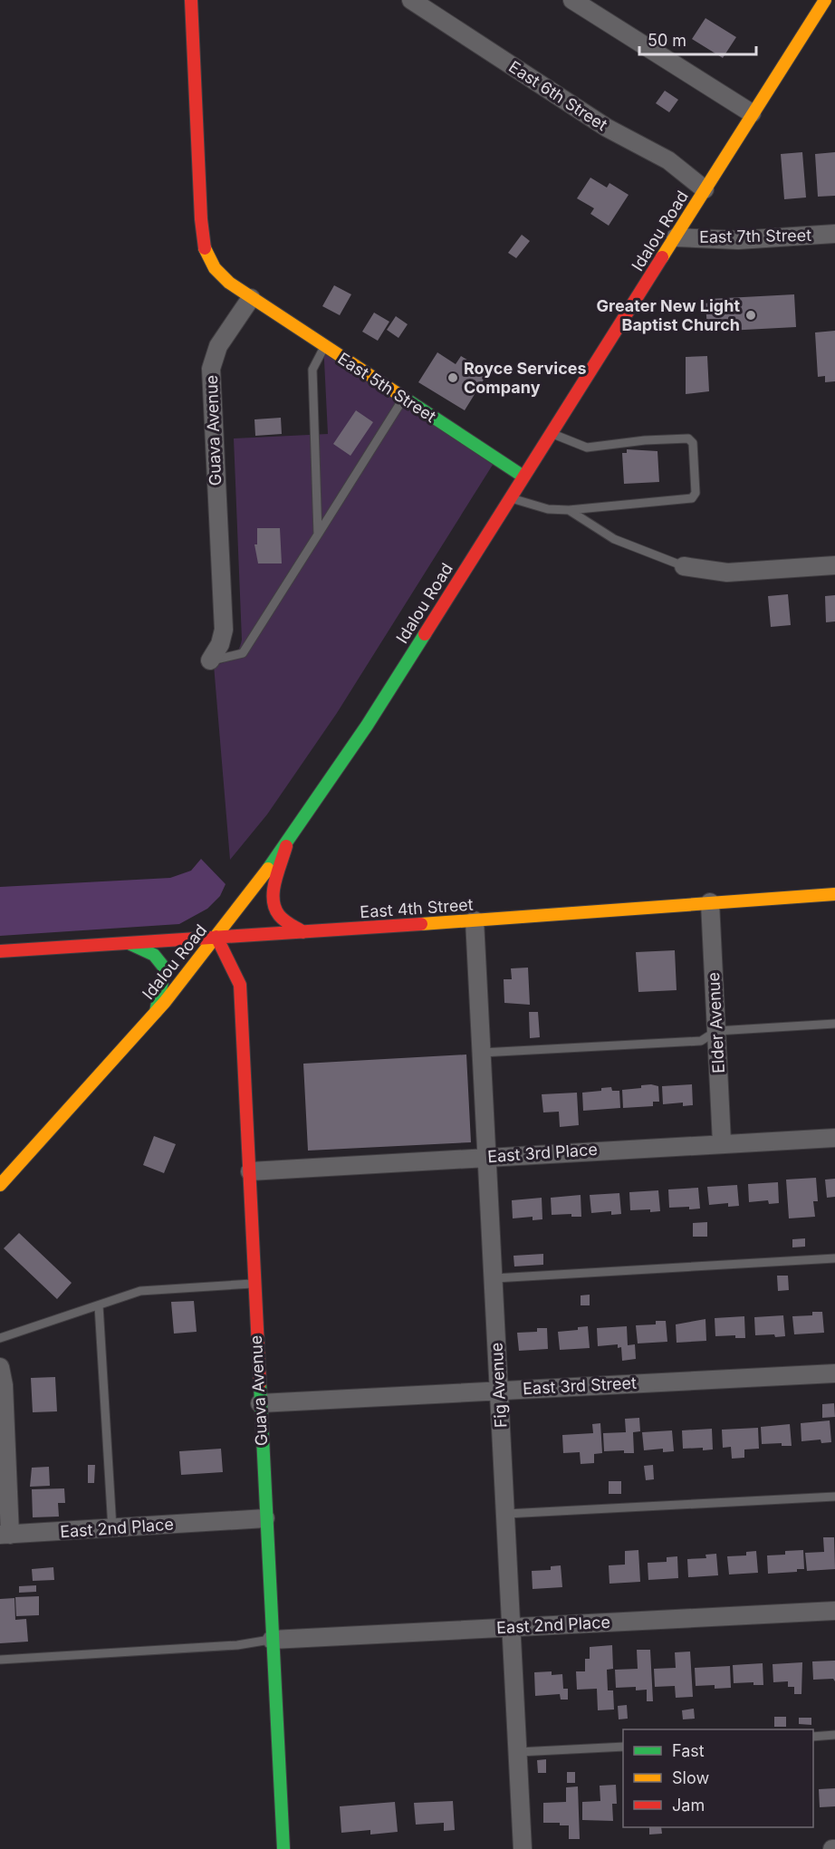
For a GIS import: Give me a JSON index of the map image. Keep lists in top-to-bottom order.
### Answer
{
  "streets": {
    "street": [
      "East 6th Street",
      "Idalou Road",
      "East 7th Street",
      "East 5th Street",
      "Guava Avenue",
      "East 4th Street",
      "Elder Avenue",
      "East 3rd Place",
      "Fig Avenue",
      "East 3rd Street",
      "East 2nd Place"
    ]
  },
  "crossings": [
    ["East 6th Street", "Idalou Road"],
    ["Idalou Road", "East 7th Street"],
    ["Idalou Road", "East 5th Street"],
    ["Idalou Road", "Guava Avenue"],
    ["Idalou Road", "East 4th Street"],
    ["East 5th Street", "Guava Avenue"],
    ["Guava Avenue", "East 4th Street"],
    ["Guava Avenue", "East 3rd Place"],
    ["Guava Avenue", "East 3rd Street"],
    ["Guava Avenue", "East 2nd Place"],
    ["East 4th Street", "Elder Avenue"],
    ["East 4th Street", "Fig Avenue"],
    ["Elder Avenue", "East 3rd Place"],
    ["East 3rd Place", "Fig Avenue"],
    ["Fig Avenue", "East 3rd Street"],
    ["Fig Avenue", "East 2nd Place"]
  ],
  "places": ["Greater New Light Baptist Church", "Royce Services Company"],
  "legend": ["Fast", "Slow", "Jam"],
  "scale_bar": "50 m"
}
